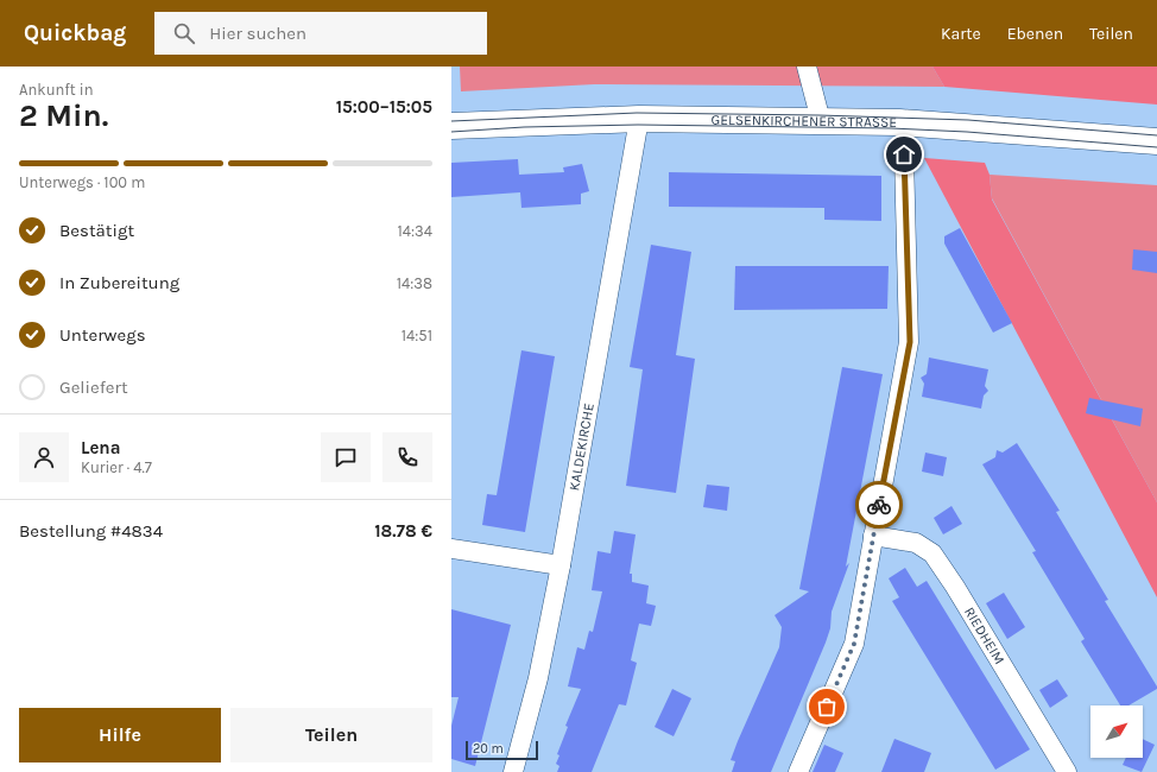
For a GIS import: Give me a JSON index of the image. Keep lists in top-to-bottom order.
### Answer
{
  "streets": {
    "main road": ["GELSENKIRCHENER STRASSE"],
    "street": ["KALDEKIRCHE", "RIEDHEIM"]
  },
  "crossings": [
    ["GELSENKIRCHENER STRASSE", "KALDEKIRCHE"]
  ],
  "scale_bar": "20 m",
  "north": "top right",
  "page": {
    "header": "Quickbag",
    "search": "Hier suchen",
    "nav": ["Karte", "Ebenen", "Teilen"],
    "heading": ["2 Min.", "Ankunft in", "15:00–15:05"],
    "panel": [
      "Lena",
      "Kurier · 4.7",
      "Bestellung #4834",
      "18.78 €"
    ],
    "bar": "Unterwegs · 100 m",
    "list": [
      ["Bestätigt", "14:34"],
      ["In Zubereitung", "14:38"],
      ["Unterwegs", "14:51"],
      "Geliefert"
    ],
    "buttons": ["Hilfe", "Teilen"],
    "scale": "20 m"
  }
}
